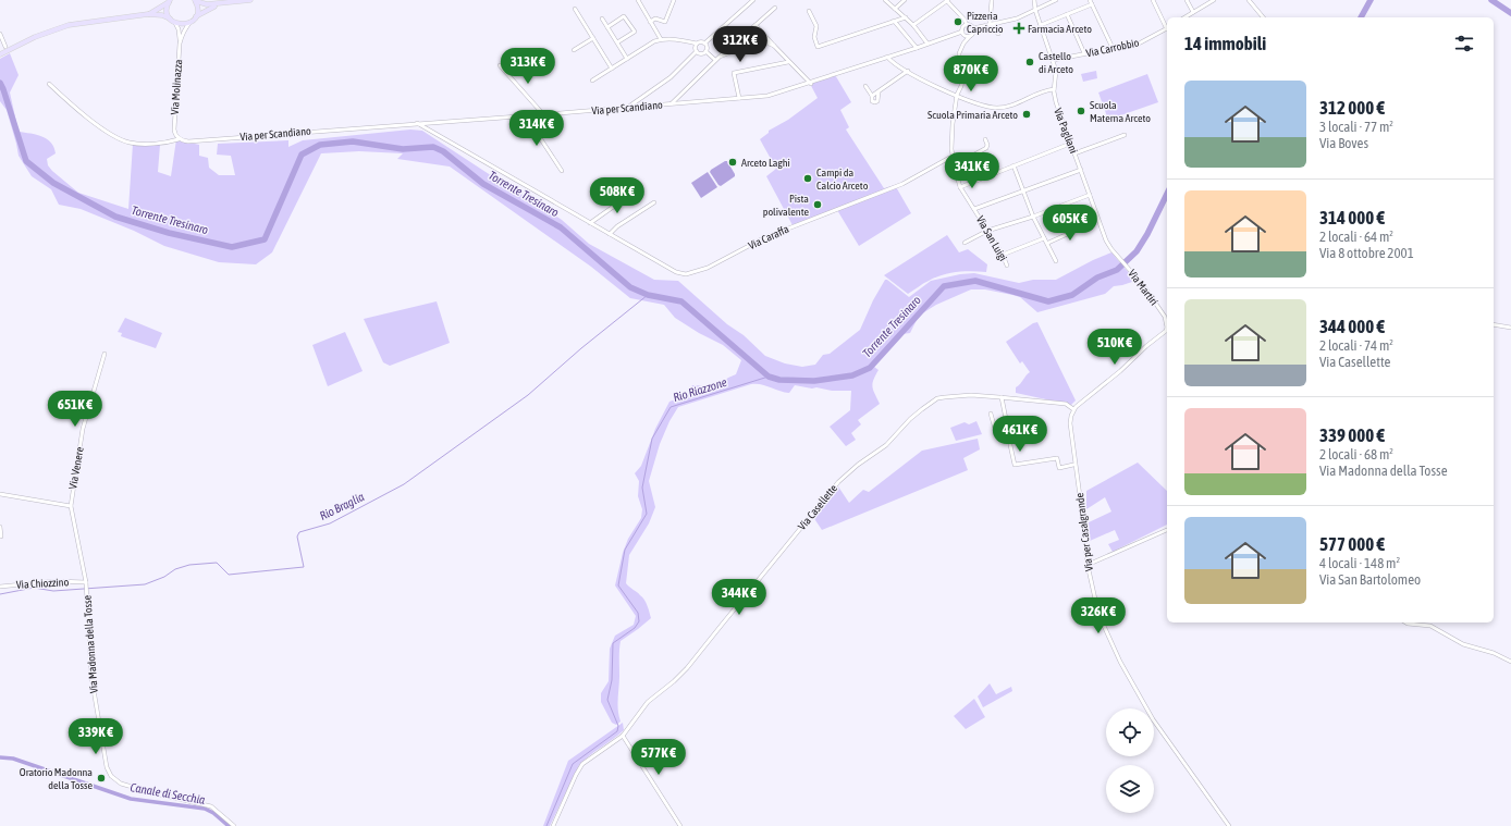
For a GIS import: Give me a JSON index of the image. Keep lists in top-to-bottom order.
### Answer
{
  "streets": {
    "street": [
      "Via Carrobbio",
      "Via Molinazza",
      "Via per Scandiano",
      "Via Pagliani",
      "Via Caraffa",
      "Via San Luigi",
      "Via Martiri",
      "Via Venere",
      "Via Casellette",
      "Via per Casalgrande",
      "Via Chiozzino",
      "Via Madonna della Tosse"
    ]
  },
  "crossings": [
    ["Via Carrobbio", "Via Pagliani"],
    ["Via Molinazza", "Via per Scandiano"],
    ["Via per Scandiano", "Via Caraffa"],
    ["Via per Scandiano", "Via San Luigi"],
    ["Via Pagliani", "Via Martiri"],
    ["Via Caraffa", "Via San Luigi"],
    ["Via Venere", "Via Chiozzino"],
    ["Via Venere", "Via Madonna della Tosse"],
    ["Via Casellette", "Via per Casalgrande"],
    ["Via Chiozzino", "Via Madonna della Tosse"]
  ],
  "water": [
    "Torrente Tresinaro",
    "Rio Riazzone",
    "Rio Braglia",
    "Canale di Secchia"
  ],
  "places": {
    "other": [
      "Pizzeria Capriccio",
      "Castello di Arceto",
      "Scuola Materna Arceto",
      "Scuola Primaria Arceto",
      "Arceto Laghi",
      "Campi da Calcio Arceto",
      "Pista polivalente",
      "Oratorio Madonna della Tosse"
    ],
    "health": ["Farmacia Arceto"]
  },
  "page": {
    "heading": "14 immobili",
    "price": [
      "312K €",
      "313K €",
      "870K €",
      "314K €",
      "341K €",
      "508K €",
      "605K €",
      "510K €",
      "651K €",
      "461K €",
      "344K €",
      "326K €",
      "339K €",
      "577K €"
    ],
    "list": [
      {
        "name": "312 000 €",
        "note": "3 locali · 77 m² · Via Boves"
      },
      {
        "name": "314 000 €",
        "note": "2 locali · 64 m² · Via 8 ottobre 2001"
      },
      {
        "name": "344 000 €",
        "note": "2 locali · 74 m² · Via Casellette"
      },
      {
        "name": "339 000 €",
        "note": "2 locali · 68 m² · Via Madonna della Tosse"
      },
      {
        "name": "577 000 €",
        "note": "4 locali · 148 m² · Via San Bartolomeo"
      }
    ]
  }
}
